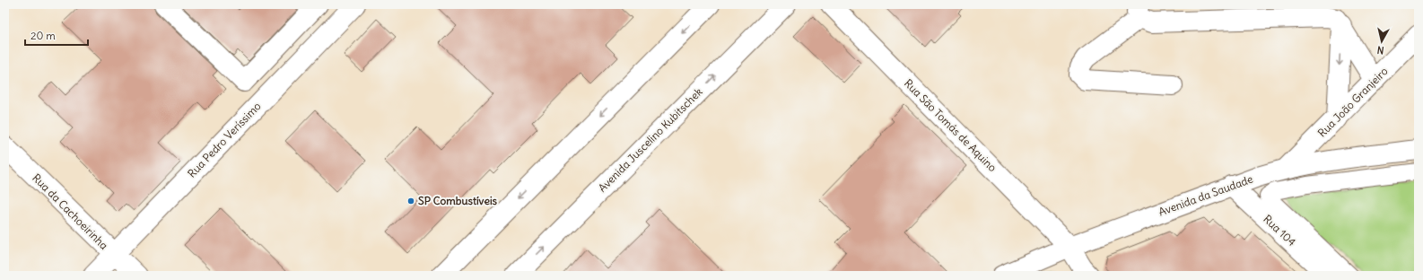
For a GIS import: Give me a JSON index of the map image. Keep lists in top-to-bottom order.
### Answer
{
  "streets": {
    "street": [
      "Rua João Granjeiro",
      "Rua São Tomás de Aquino",
      "Rua Pedro Veríssimo",
      "Avenida Juscelino Kubitschek",
      "Avenida da Saudade",
      "Rua da Cachoeirinha",
      "Rua 104"
    ]
  },
  "crossings": [
    ["Rua João Granjeiro", "Avenida da Saudade"],
    ["Rua São Tomás de Aquino", "Avenida da Saudade"],
    ["Rua Pedro Veríssimo", "Rua da Cachoeirinha"],
    ["Avenida da Saudade", "Rua 104"]
  ],
  "places": ["SP Combustíveis"],
  "scale_bar": "20 m",
  "north": "bottom"
}
